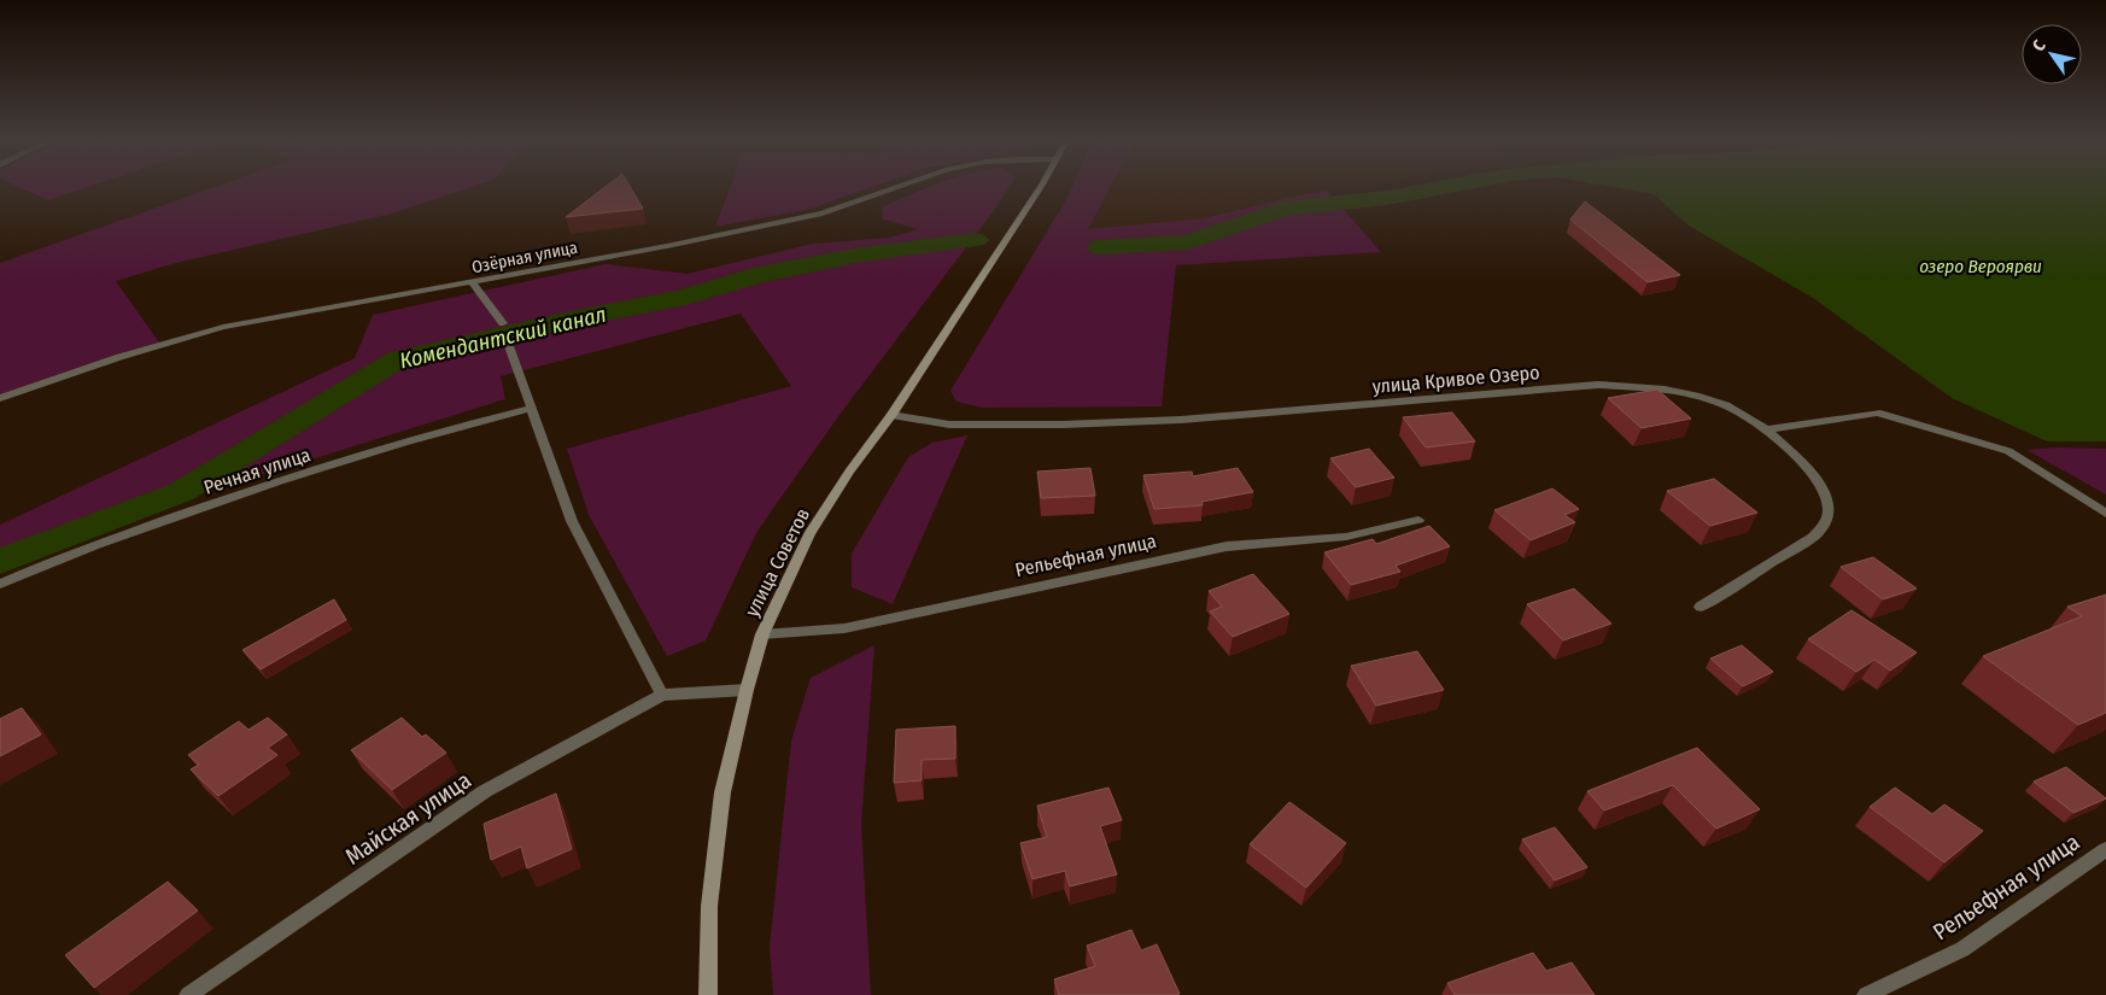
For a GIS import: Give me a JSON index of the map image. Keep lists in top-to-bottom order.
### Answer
{
  "streets": {
    "main road": ["улица Советов"],
    "street": [
      "Озёрная улица",
      "улица Кривое Озеро",
      "Речная улица",
      "Рельефная улица",
      "Майская улица"
    ]
  },
  "crossings": [
    ["улица Кривое Озеро", "улица Советов"],
    ["Рельефная улица", "улица Советов"]
  ],
  "water": ["озеро Вероярви", "Комендантский канал"],
  "north": "top left"
}
